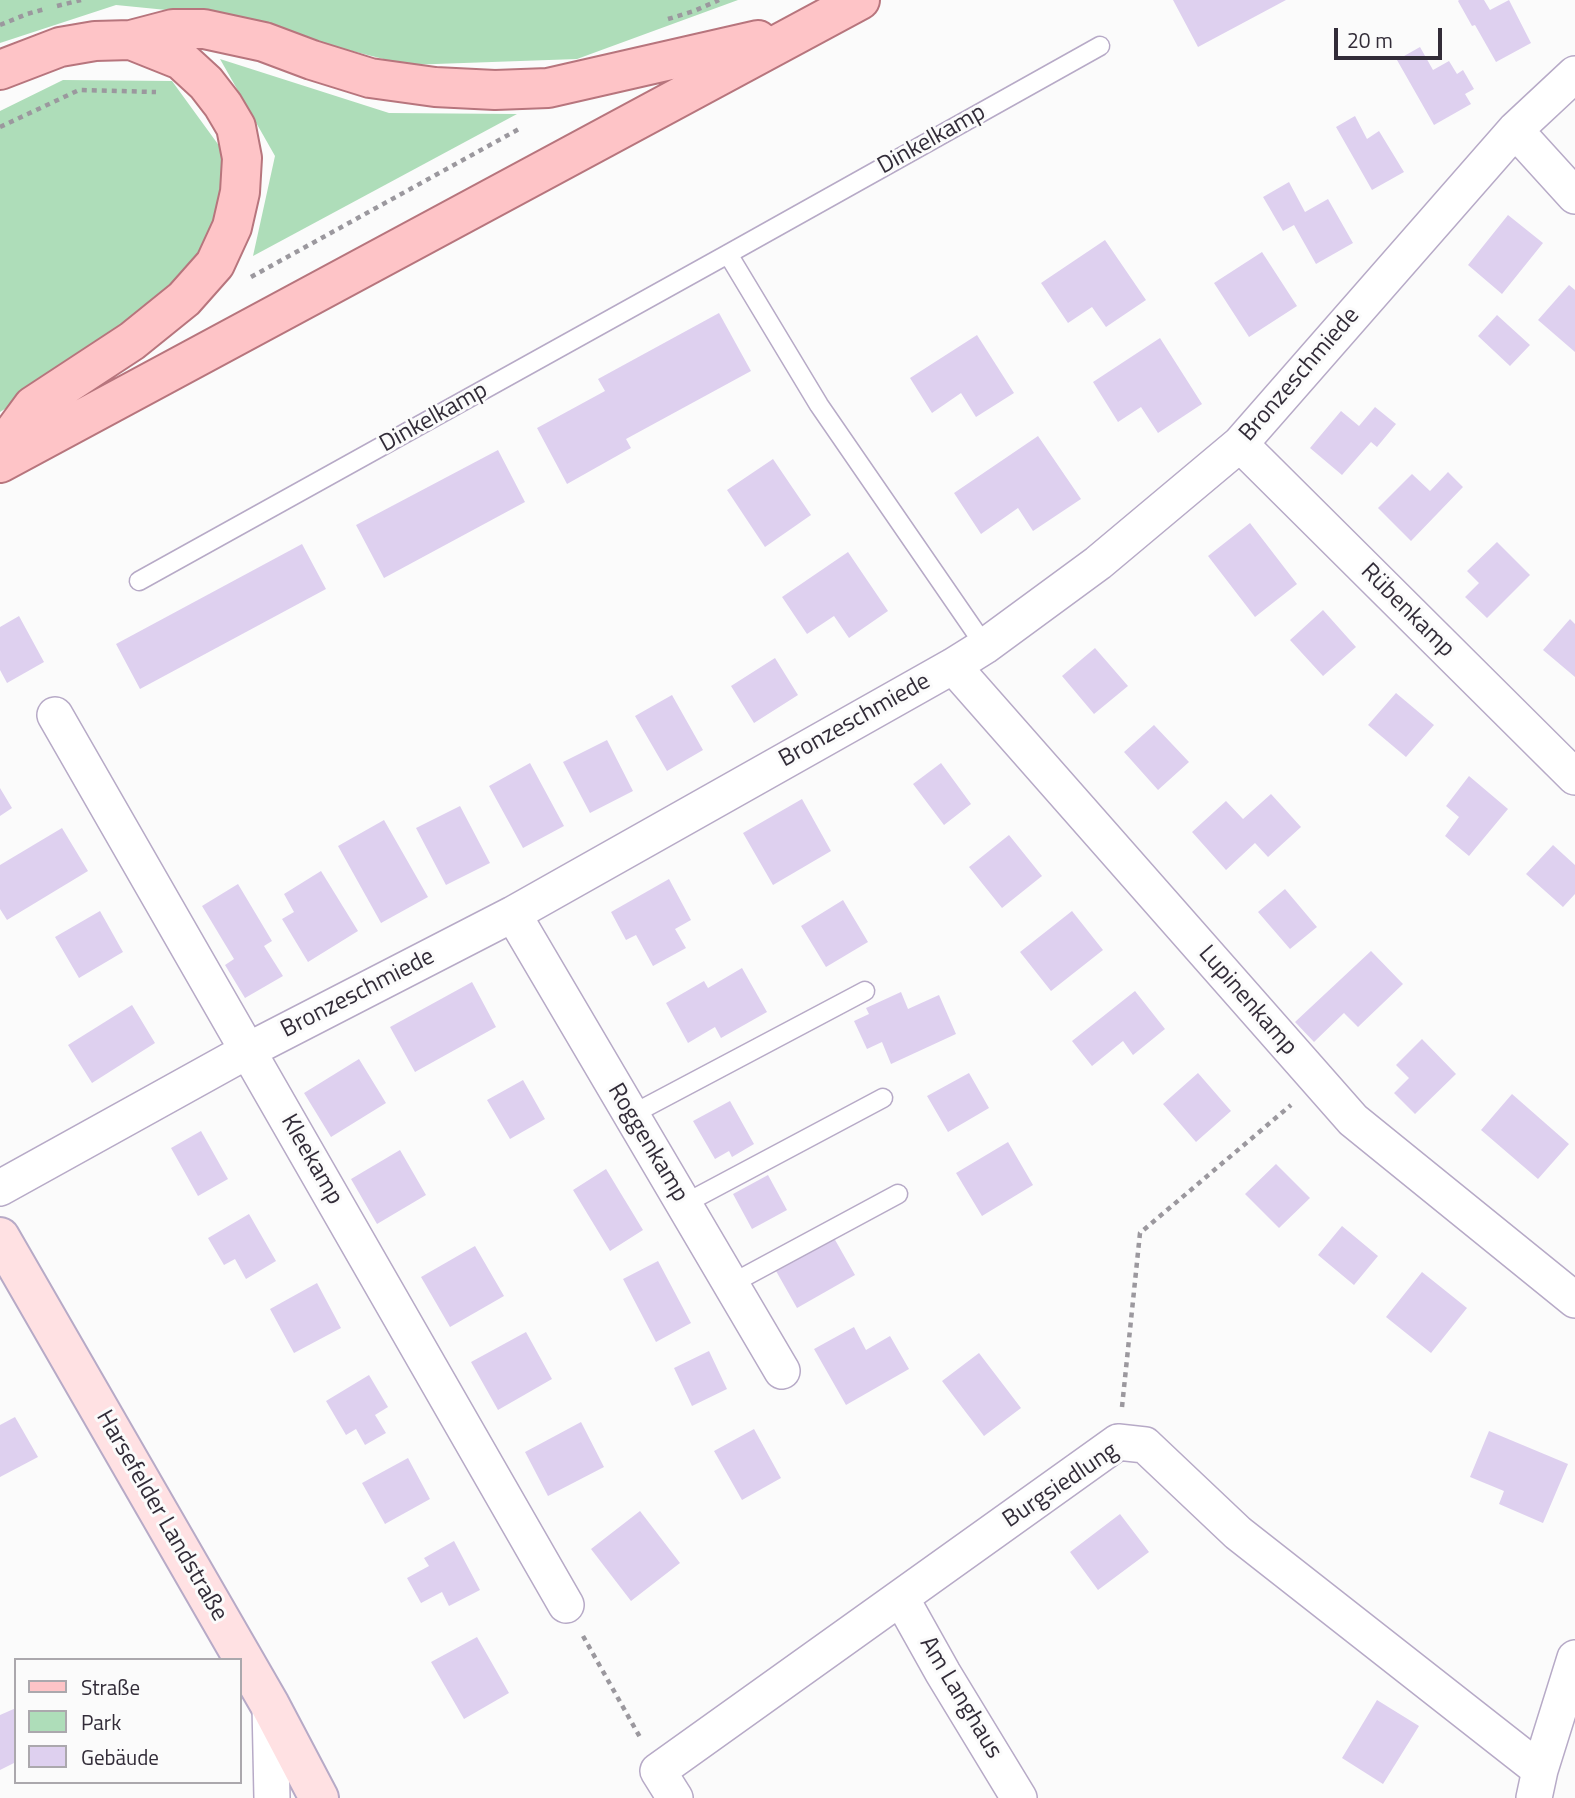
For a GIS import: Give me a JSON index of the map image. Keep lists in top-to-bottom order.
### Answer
{
  "streets": {
    "main road": ["Harsefelder Landstraße"],
    "street": [
      "Bronzeschmiede",
      "Rübenkamp",
      "Lupinenkamp",
      "Roggenkamp",
      "Kleekamp",
      "Burgsiedlung",
      "Am Langhaus"
    ],
    "lane": ["Dinkelkamp"]
  },
  "crossings": [
    ["Bronzeschmiede", "Rübenkamp"],
    ["Bronzeschmiede", "Lupinenkamp"],
    ["Bronzeschmiede", "Roggenkamp"],
    ["Bronzeschmiede", "Kleekamp"],
    ["Burgsiedlung", "Am Langhaus"]
  ],
  "legend": ["Straße", "Park", "Gebäude"],
  "scale_bar": "20 m"
}
